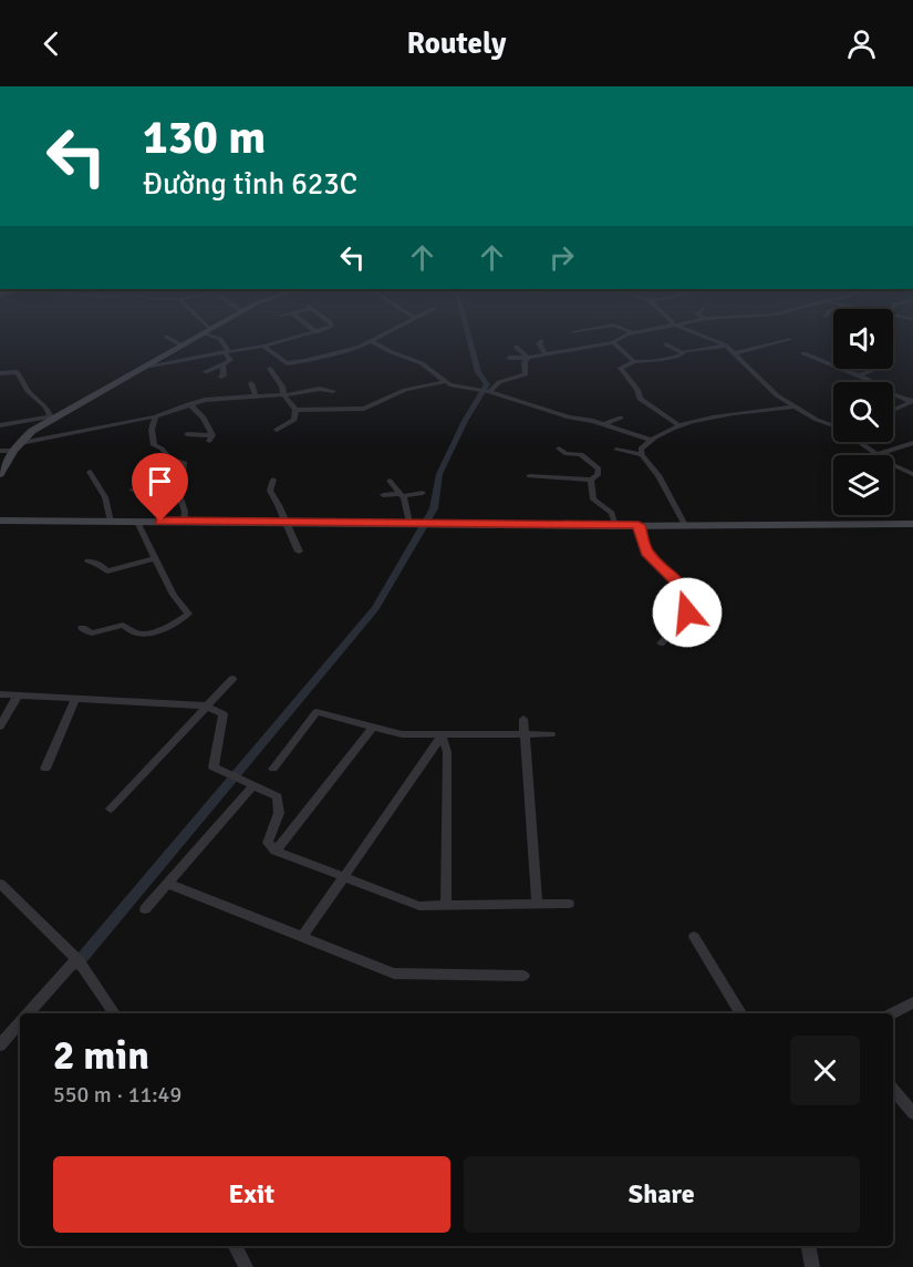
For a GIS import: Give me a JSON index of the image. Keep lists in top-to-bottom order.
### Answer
{
  "page": {
    "header": "Routely",
    "turn": ["130 m", "Đường tỉnh 623C"],
    "heading": ["2 min", "550 m · 11:49"],
    "buttons": ["Exit", "Share"]
  }
}
